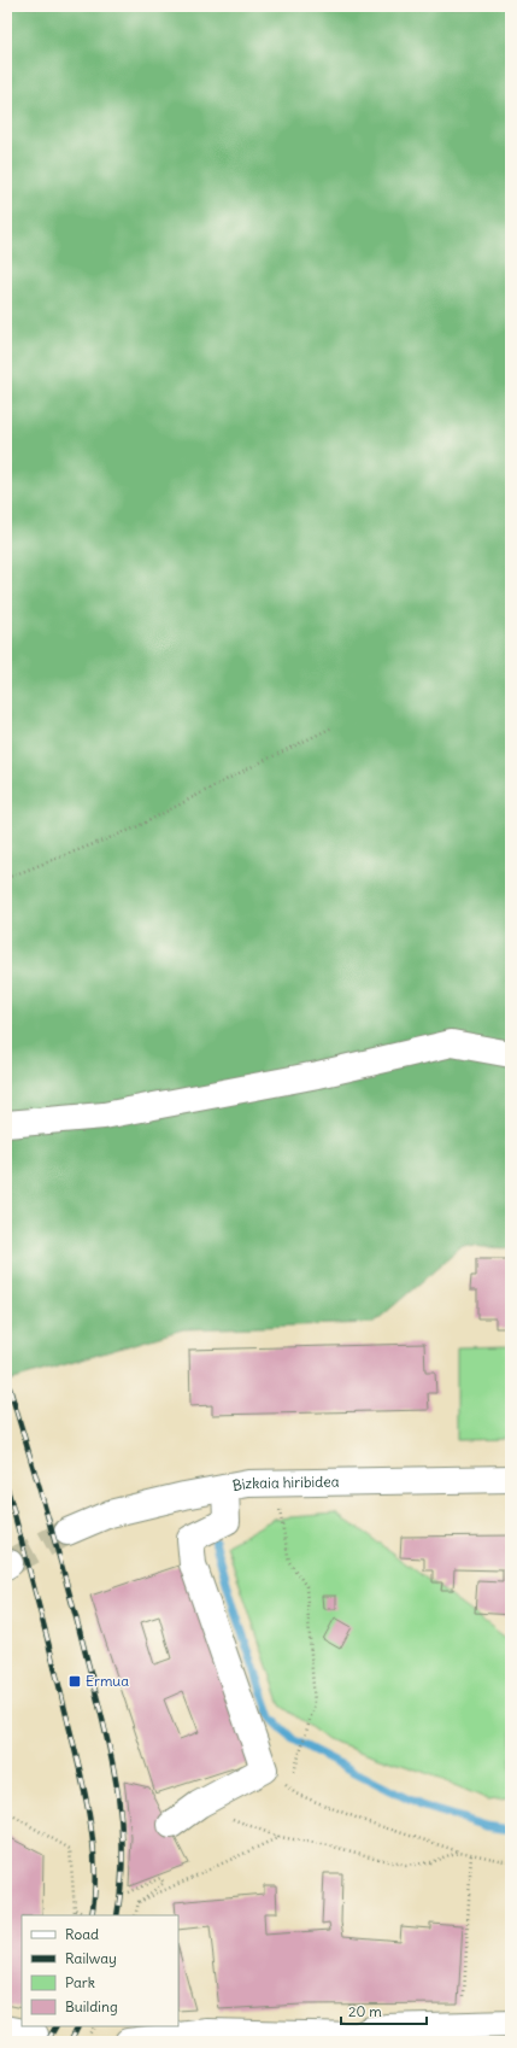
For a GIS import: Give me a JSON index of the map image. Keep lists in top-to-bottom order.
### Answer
{
  "streets": {
    "street": ["Bizkaia hiribidea"]
  },
  "places": {
    "transit": ["Ermua"]
  },
  "legend": [
    "Road",
    "Railway",
    "Park",
    "Building"
  ],
  "scale_bar": "20 m"
}
